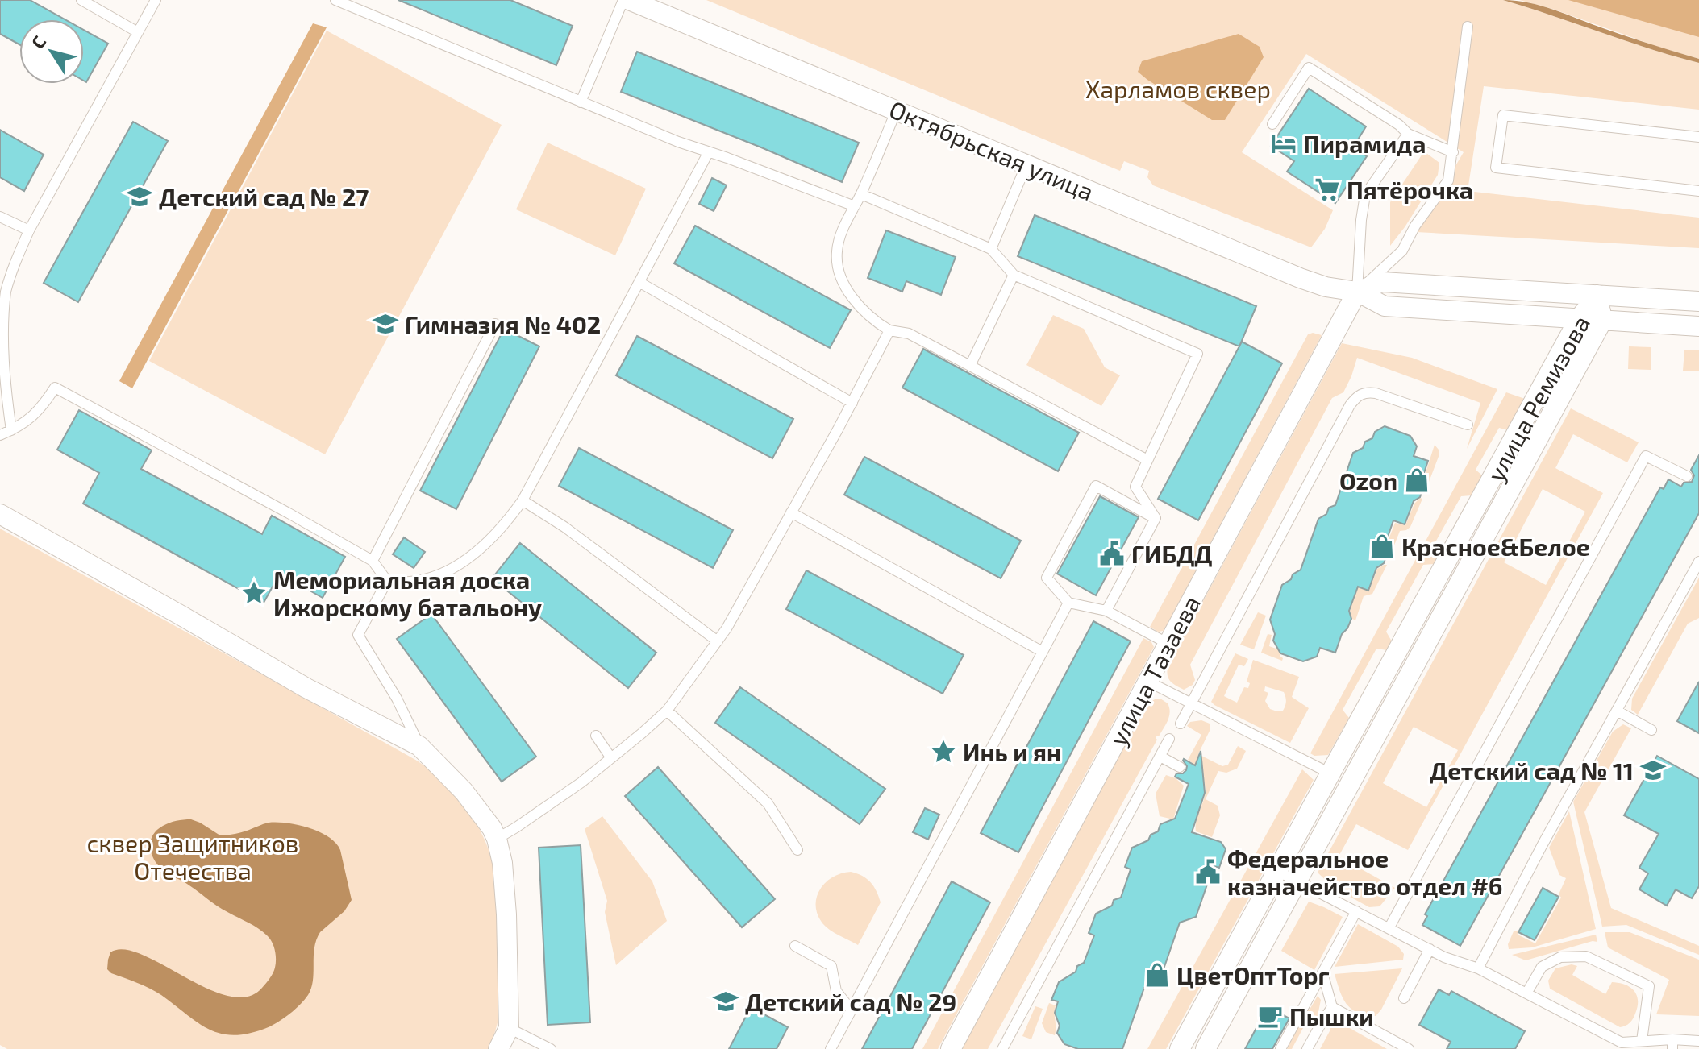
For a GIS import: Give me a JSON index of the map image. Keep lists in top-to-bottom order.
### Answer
{
  "streets": {
    "street": ["Октябрьская улица", "улица Ремизова", "улица Тазаева"]
  },
  "crossings": [
    ["Октябрьская улица", "улица Ремизова"],
    ["Октябрьская улица", "улица Тазаева"]
  ],
  "parks": ["Харламов сквер", "сквер Защитников Отечества"],
  "places": {
    "hotel": ["Пирамида"],
    "supermarket": ["Пятёрочка"],
    "school or university": [
      "Детский сад № 27",
      "Гимназия № 402",
      "Детский сад № 11",
      "Детский сад № 29"
    ],
    "shop": ["Ozon", "Красное&Белое", "ЦветОптТорг"],
    "public building": ["ГИБДД", "Федеральное казначейство отдел #6"],
    "place": ["Мемориальная доска Ижорскому батальону", "Инь и ян"],
    "cafe": ["Пышки"]
  },
  "north": "top left"
}
